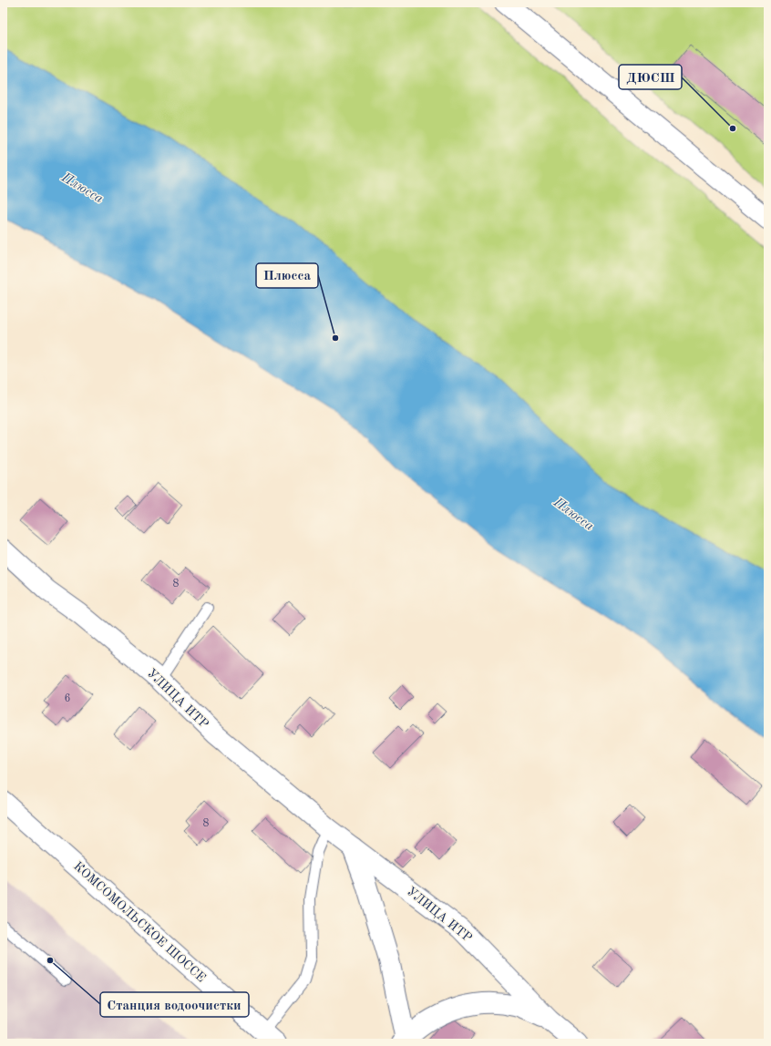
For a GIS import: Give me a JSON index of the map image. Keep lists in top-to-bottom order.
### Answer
{
  "streets": {
    "street": ["УЛИЦА ИТР", "КОМСОМОЛЬСКОЕ ШОССЕ"]
  },
  "water": ["Плюсса"],
  "places": ["ДЮСШ", "Плюсса", "Станция водоочистки"],
  "house_numbers": ["8", "6", "8"]
}
